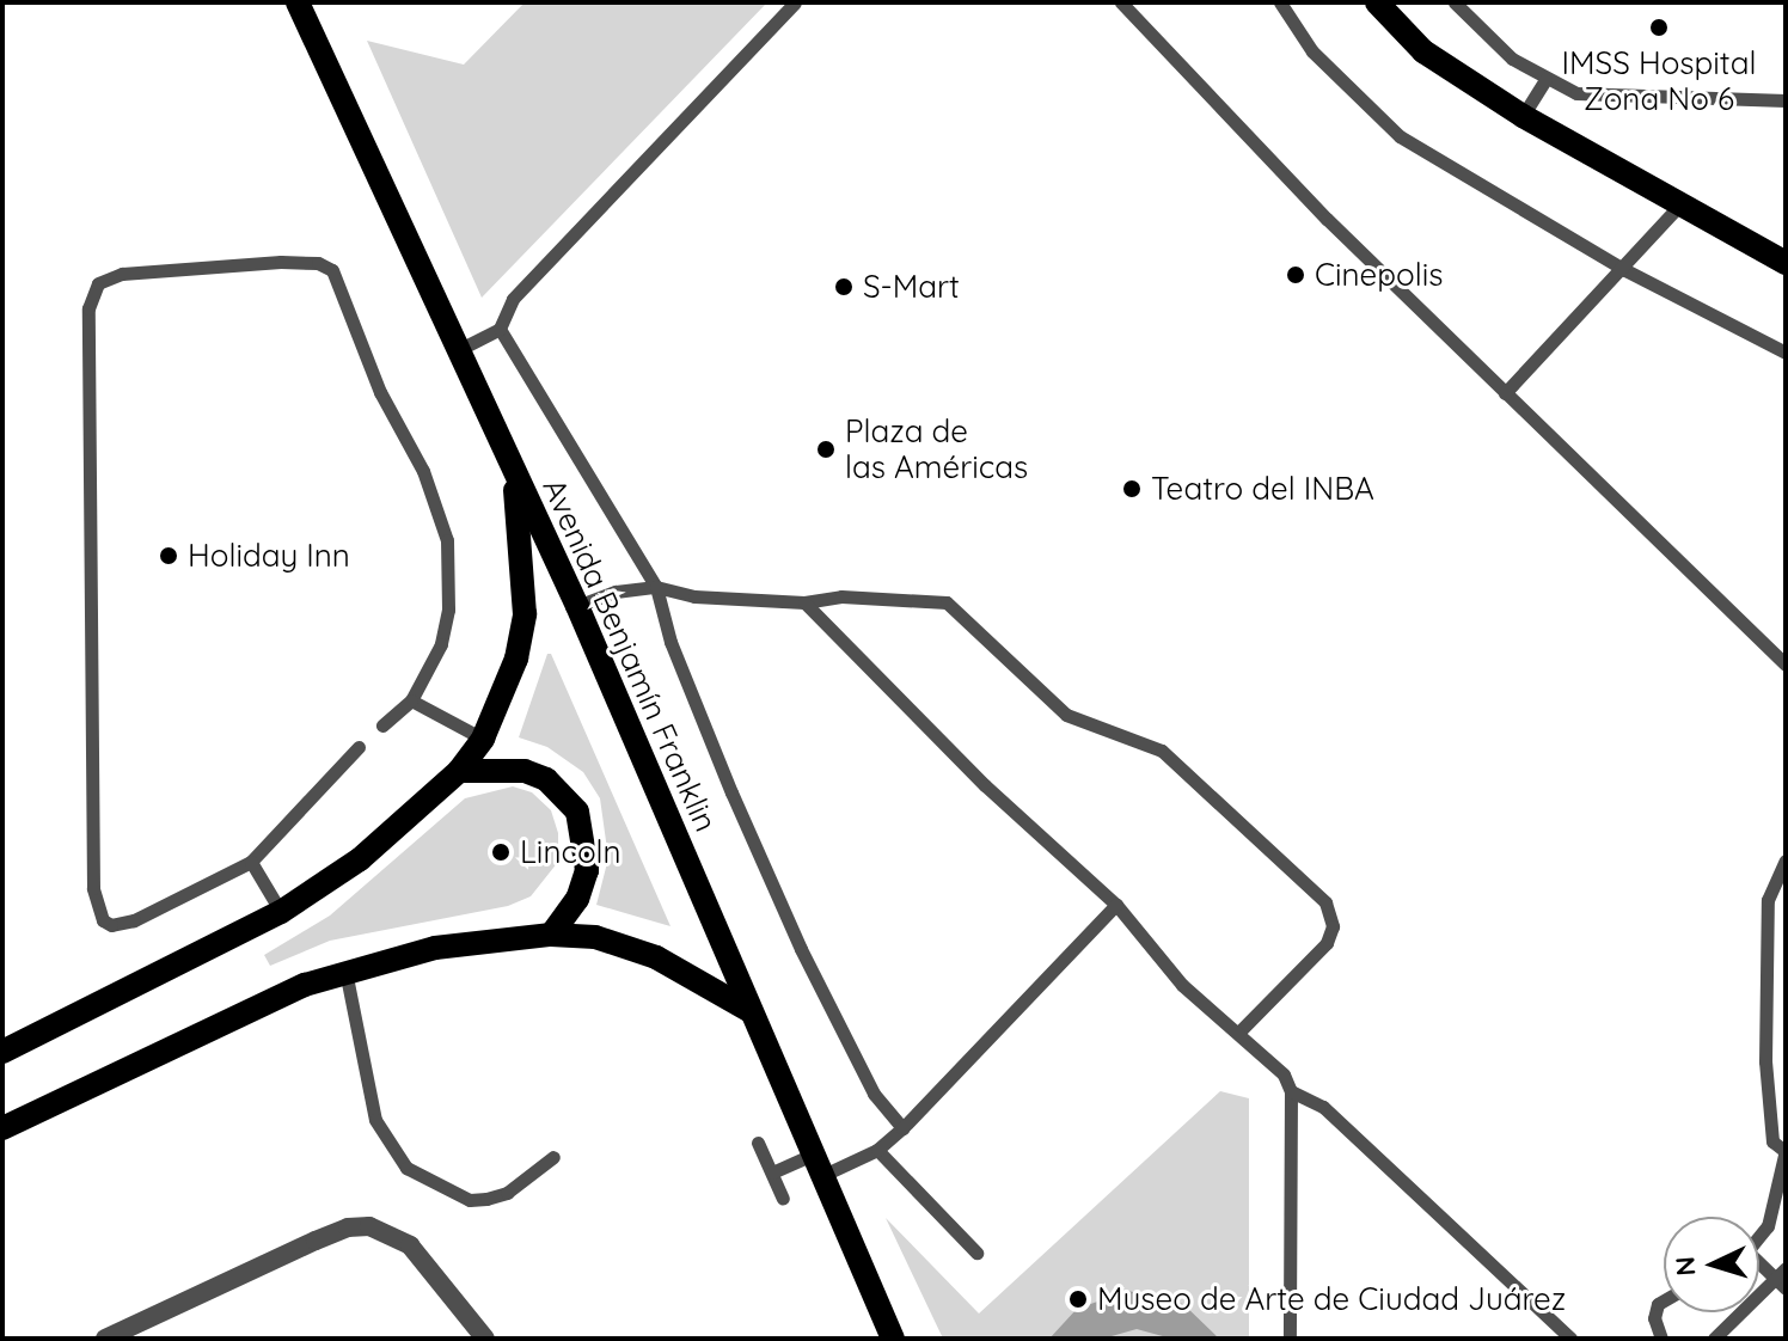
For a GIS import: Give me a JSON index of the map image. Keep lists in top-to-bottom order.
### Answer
{
  "streets": {
    "main road": ["Avenida Benjamín Franklin"]
  },
  "places": [
    "IMSS Hospital Zona No 6",
    "Cinepolis",
    "S-Mart",
    "Plaza de las Américas",
    "Teatro del INBA",
    "Holiday Inn",
    "Lincoln",
    "Museo de Arte de Ciudad Juárez"
  ],
  "north": "left"
}
